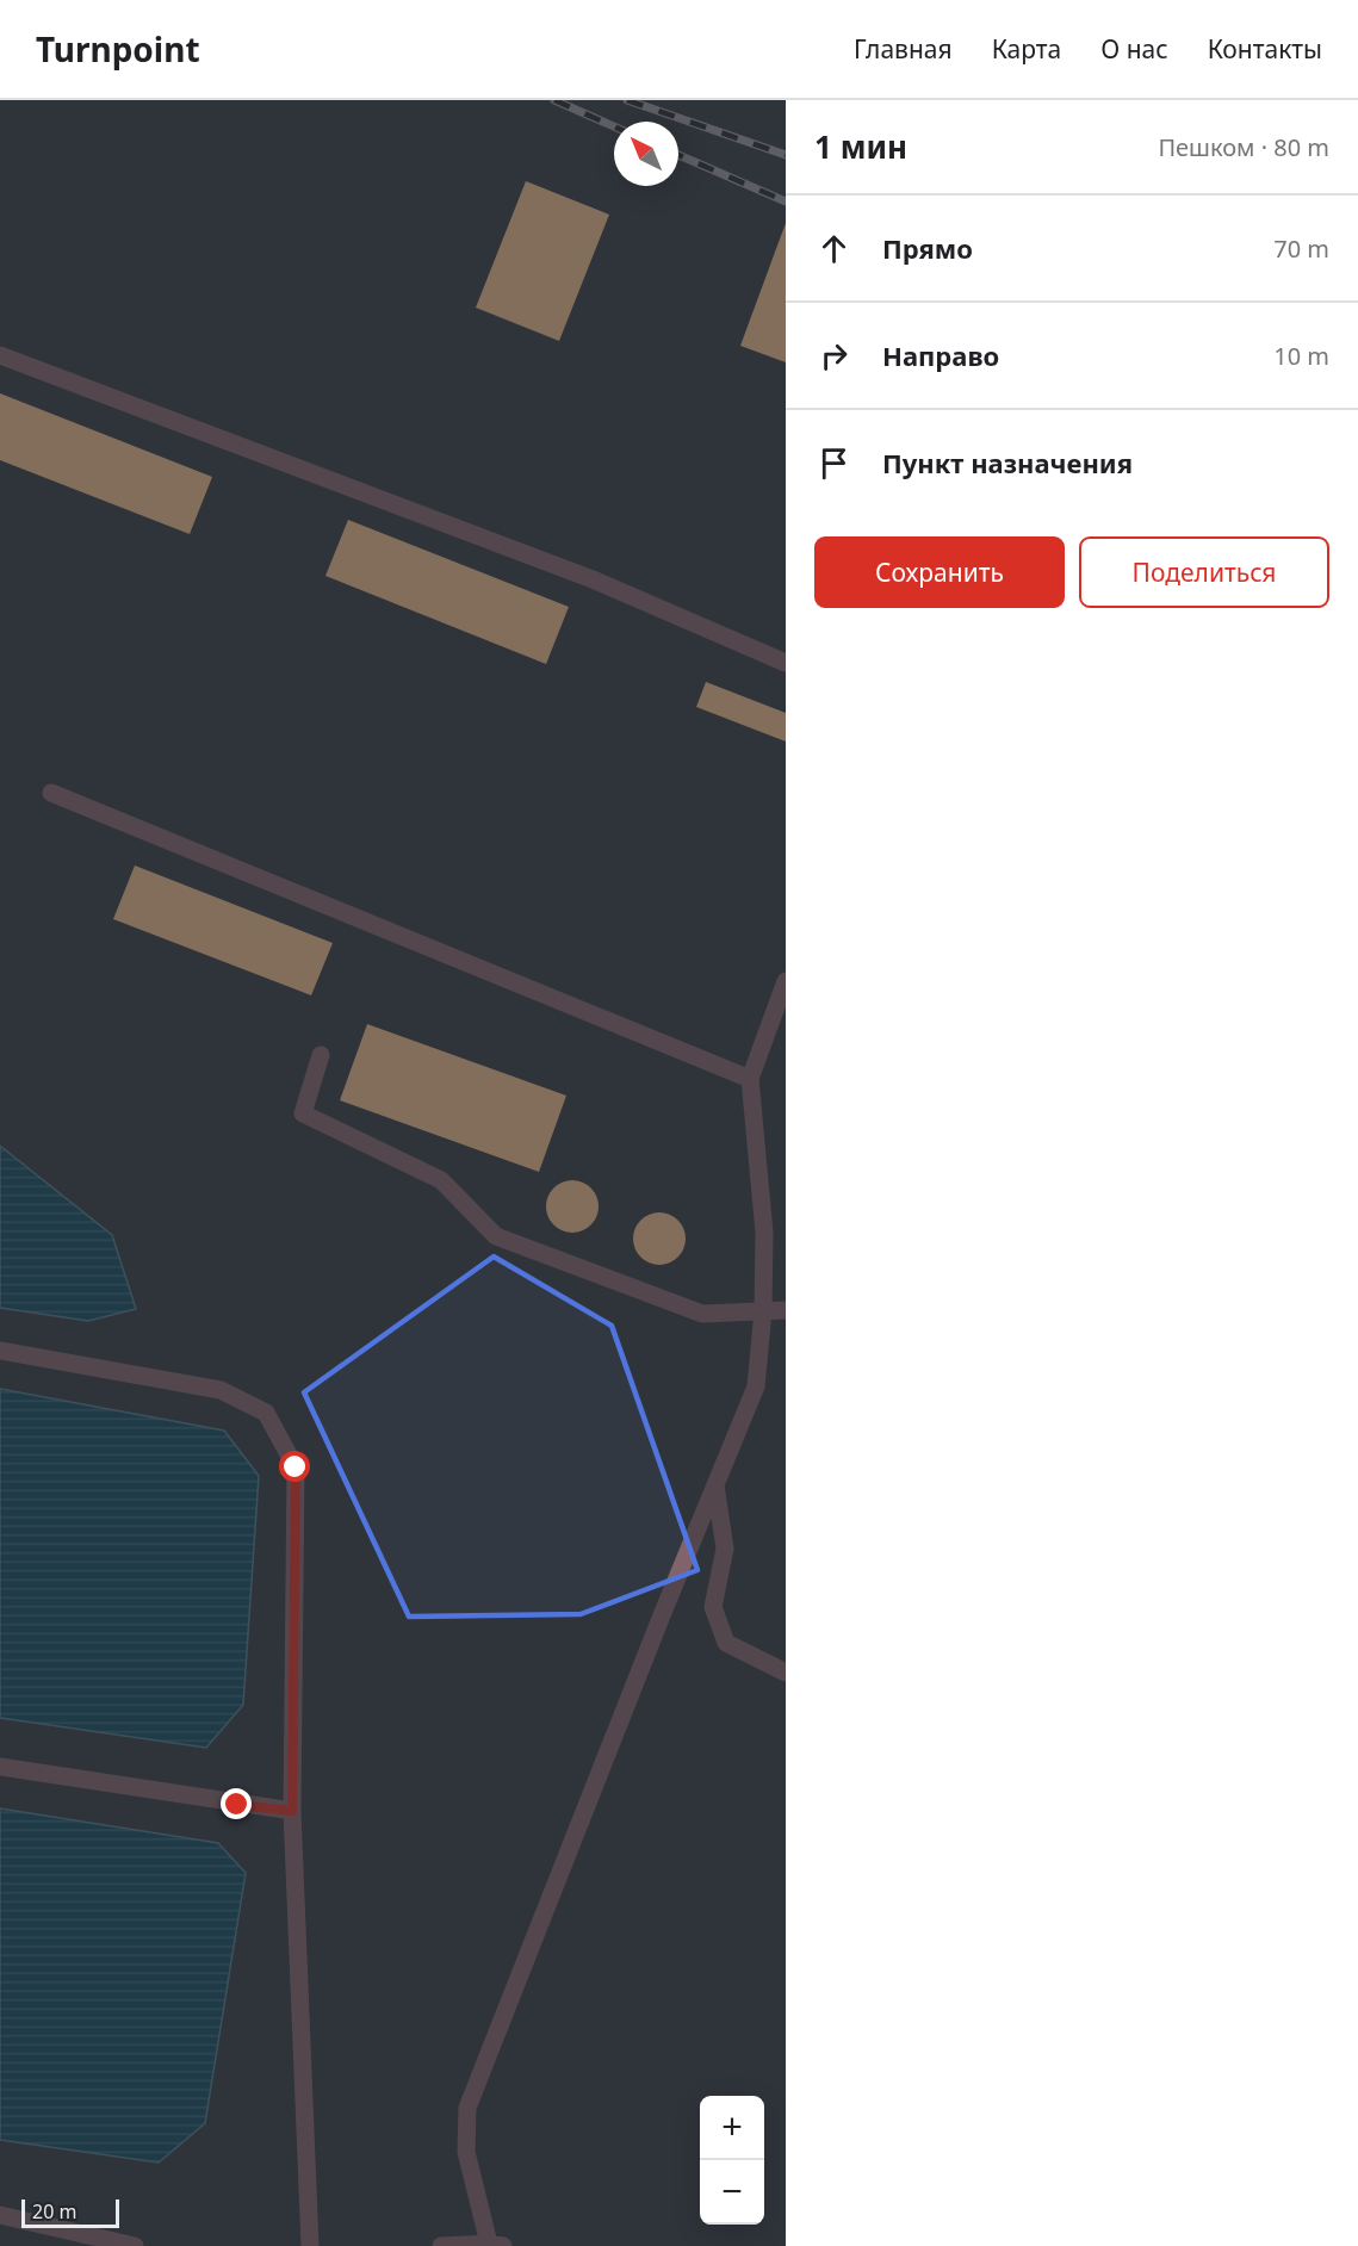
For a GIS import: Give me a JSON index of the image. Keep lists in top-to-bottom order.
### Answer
{
  "scale_bar": "20 m",
  "north": "top left",
  "page": {
    "header": "Turnpoint",
    "nav": [
      "Главная",
      "Карта",
      "О нас",
      "Контакты"
    ],
    "heading": ["1 мин", "Пешком · 80 m"],
    "list": [
      ["Прямо", "70 m"],
      ["Направо", "10 m"],
      "Пункт назначения"
    ],
    "buttons": ["Сохранить", "Поделиться"],
    "map_buttons": ["+", "−"],
    "scale": "20 m"
  }
}
